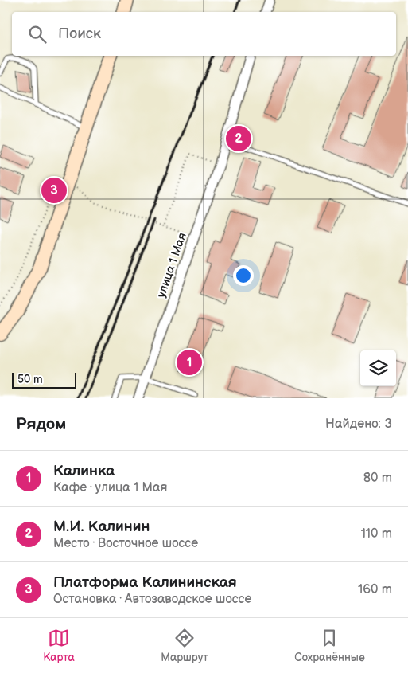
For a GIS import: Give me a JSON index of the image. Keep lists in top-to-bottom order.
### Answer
{
  "streets": {
    "street": ["улица 1 Мая"]
  },
  "scale_bar": "50 m",
  "page": {
    "search": "Поиск",
    "pins": ["2", "3", "1"],
    "scale": "50 m",
    "heading": ["Рядом", "Найдено: 3"],
    "list": [
      {
        "mark": "1",
        "name": "Калинка",
        "note": "Кафе · улица 1 Мая",
        "value": "80 m"
      },
      {
        "mark": "2",
        "name": "М.И. Калинин",
        "note": "Место · Восточное шоссе",
        "value": "110 m"
      },
      {
        "mark": "3",
        "name": "Платформа Калининская",
        "note": "Остановка · Автозаводское шоссе",
        "value": "160 m"
      }
    ],
    "nav": ["Карта", "Маршрут", "Сохранённые"]
  }
}
